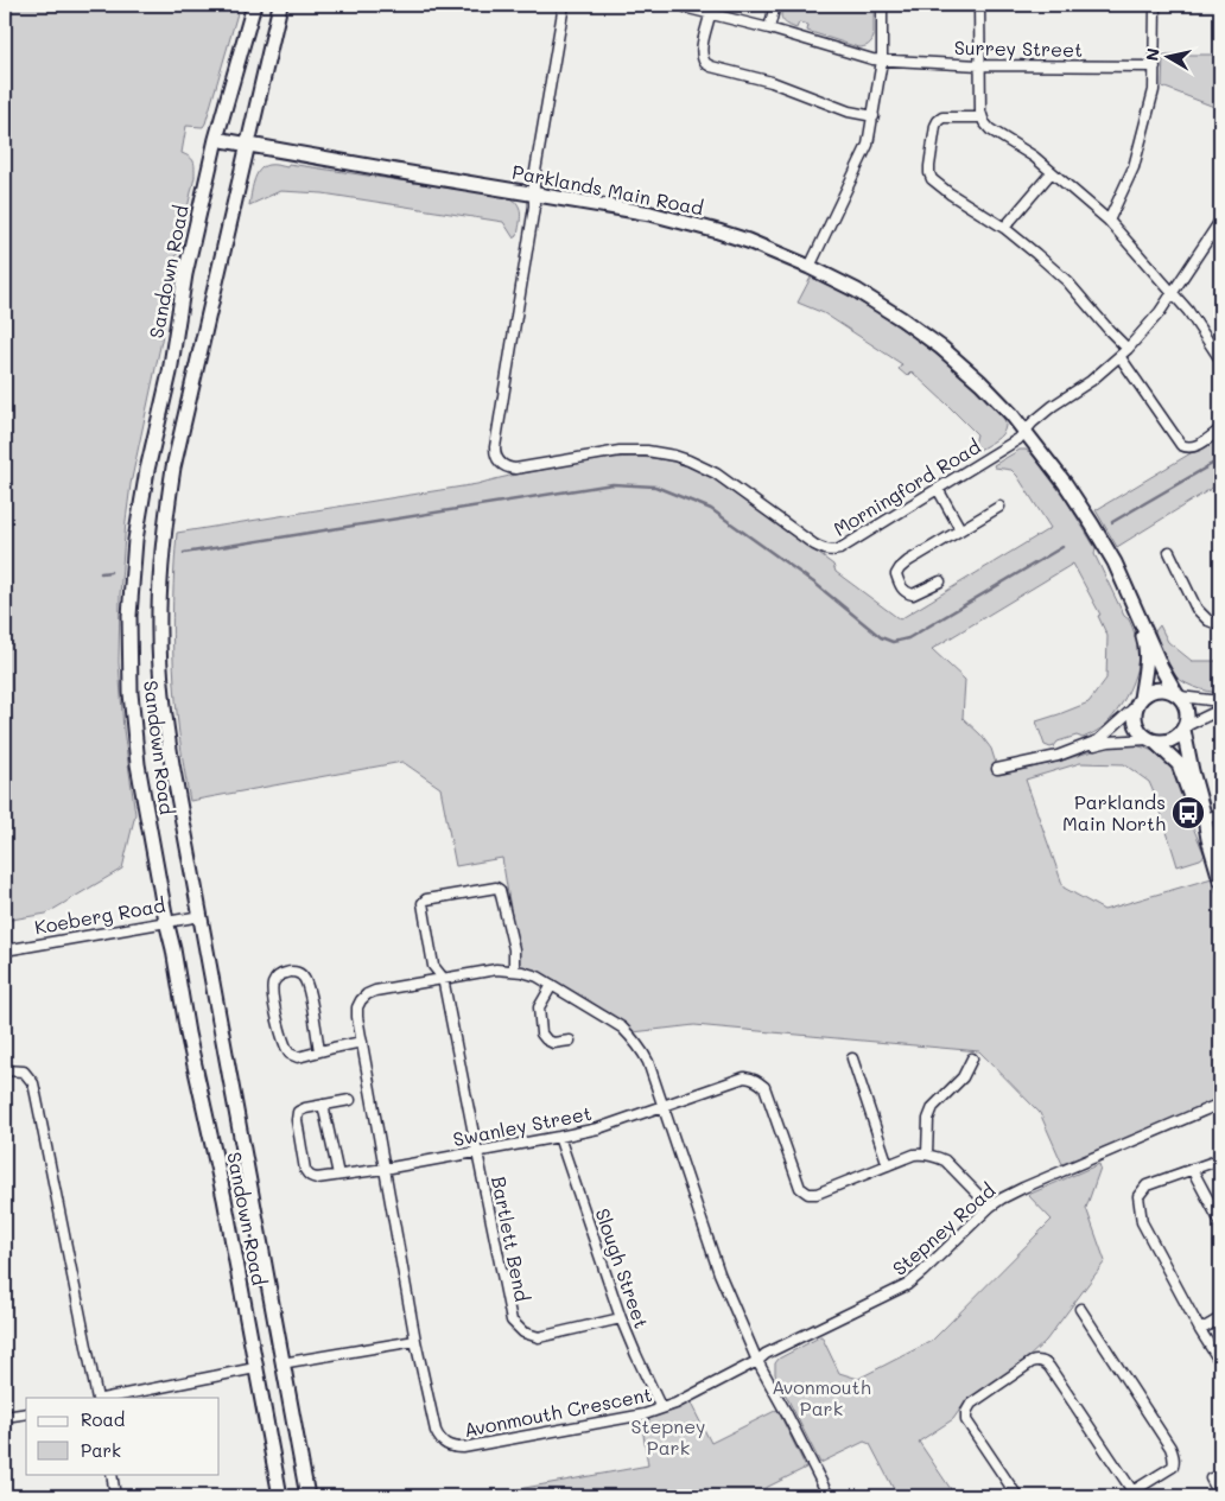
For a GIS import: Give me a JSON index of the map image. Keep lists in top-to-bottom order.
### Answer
{
  "streets": {
    "main road": ["Parklands Main Road", "Sandown Road"],
    "street": [
      "Surrey Street",
      "Morningford Road",
      "Koeberg Road",
      "Swanley Street",
      "Stepney Road",
      "Bartlett Bend",
      "Slough Street",
      "Avonmouth Crescent"
    ]
  },
  "crossings": [
    ["Parklands Main Road", "Sandown Road"],
    ["Parklands Main Road", "Morningford Road"],
    ["Sandown Road", "Koeberg Road"],
    ["Swanley Street", "Bartlett Bend"],
    ["Swanley Street", "Slough Street"],
    ["Swanley Street", "Avonmouth Crescent"],
    ["Stepney Road", "Avonmouth Crescent"],
    ["Bartlett Bend", "Slough Street"],
    ["Slough Street", "Avonmouth Crescent"]
  ],
  "parks": ["Avonmouth Park", "Stepney Park"],
  "places": {
    "bus stop": ["Parklands Main North"]
  },
  "legend": ["Road", "Park"],
  "north": "left"
}
